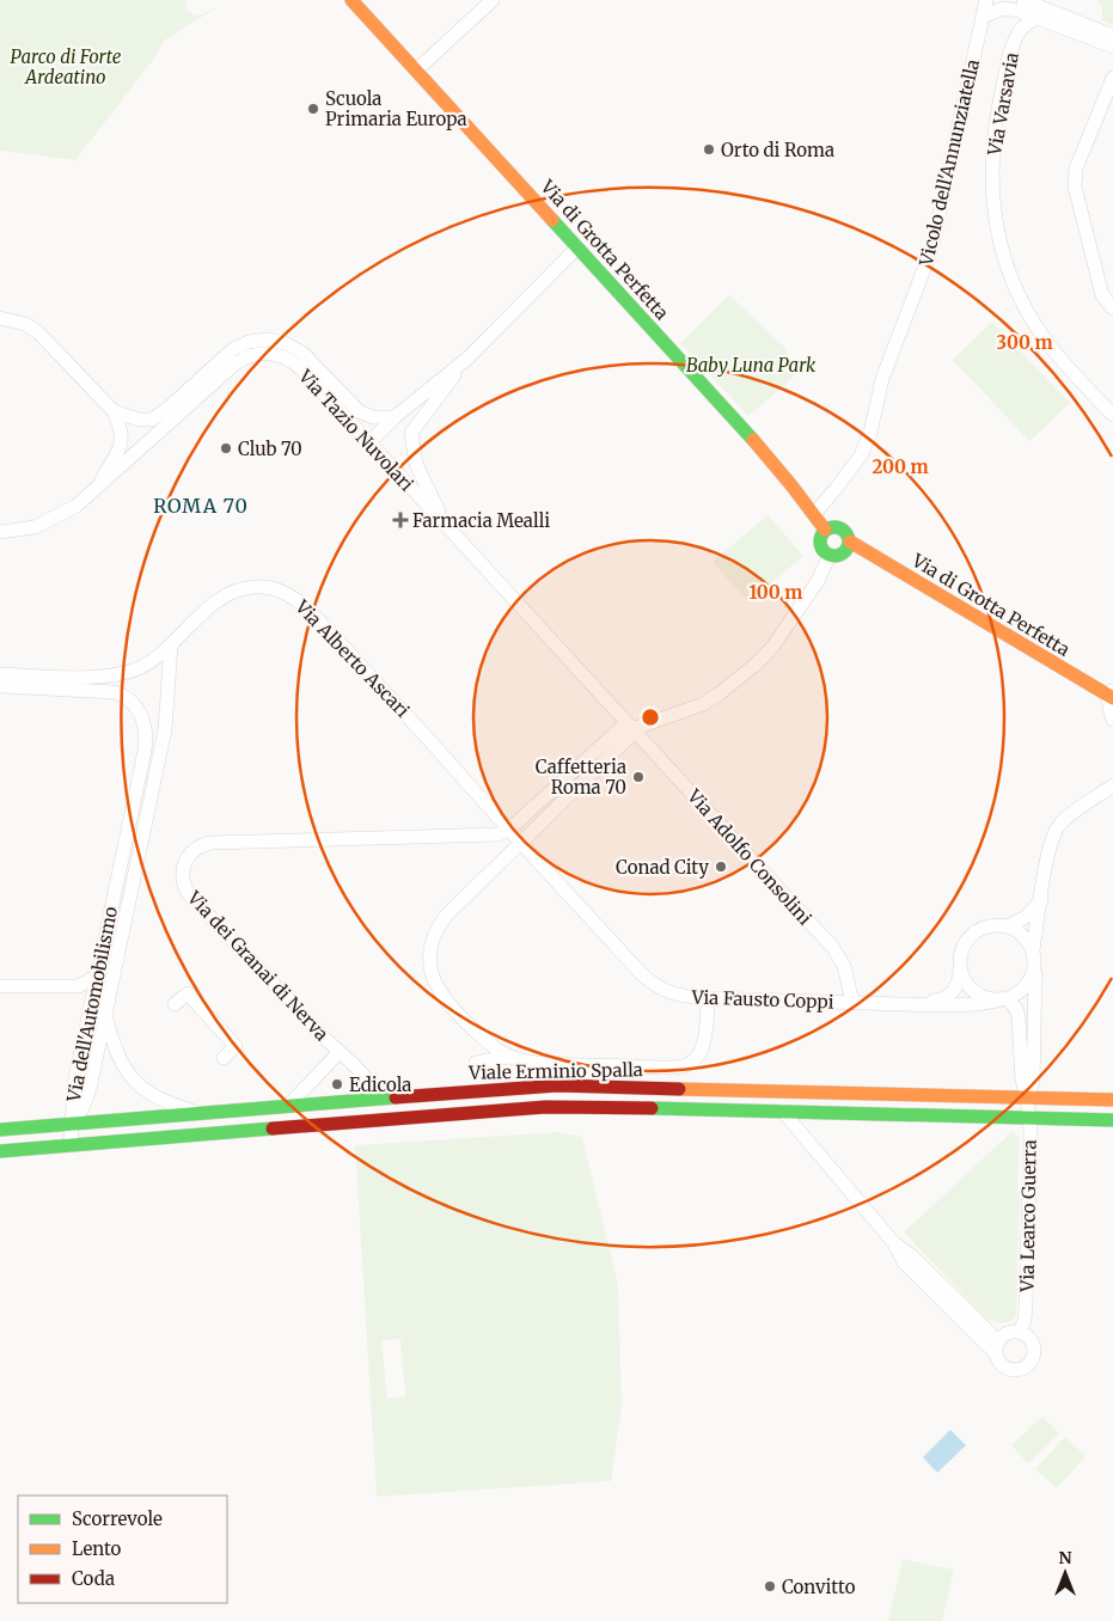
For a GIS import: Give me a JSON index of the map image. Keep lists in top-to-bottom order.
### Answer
{
  "streets": {
    "main road": ["Via di Grotta Perfetta", "Viale Erminio Spalla"],
    "street": [
      "Via Varsavia",
      "Vicolo dell'Annunziatella",
      "Via Tazio Nuvolari",
      "Via Alberto Ascari",
      "Via Adolfo Consolini",
      "Via dei Granai di Nerva",
      "Via Fausto Coppi",
      "Via dell'Automobilismo",
      "Via Learco Guerra"
    ]
  },
  "crossings": [
    ["Vicolo dell'Annunziatella", "Via di Grotta Perfetta"],
    ["Via Tazio Nuvolari", "Via Adolfo Consolini"],
    ["Via Alberto Ascari", "Via dei Granai di Nerva"],
    ["Via Alberto Ascari", "Via Fausto Coppi"],
    ["Via Alberto Ascari", "Via dell'Automobilismo"],
    ["Via Adolfo Consolini", "Via Fausto Coppi"],
    ["Via dei Granai di Nerva", "Via Fausto Coppi"],
    ["Via dei Granai di Nerva", "Viale Erminio Spalla"],
    ["Via Fausto Coppi", "Via Learco Guerra"],
    ["Via dell'Automobilismo", "Viale Erminio Spalla"],
    ["Viale Erminio Spalla", "Via Learco Guerra"]
  ],
  "districts": ["ROMA 70"],
  "parks": ["Parco di Forte Ardeatino", "Baby Luna Park"],
  "places": {
    "other": [
      "Scuola Primaria Europa",
      "Orto di Roma",
      "Club 70",
      "Caffetteria Roma 70",
      "Conad City",
      "Edicola",
      "Convitto"
    ],
    "health": ["Farmacia Mealli"]
  },
  "legend": ["Scorrevole", "Lento", "Coda"],
  "north": "top",
  "rings": ["300 m", "200 m", "100 m"]
}
